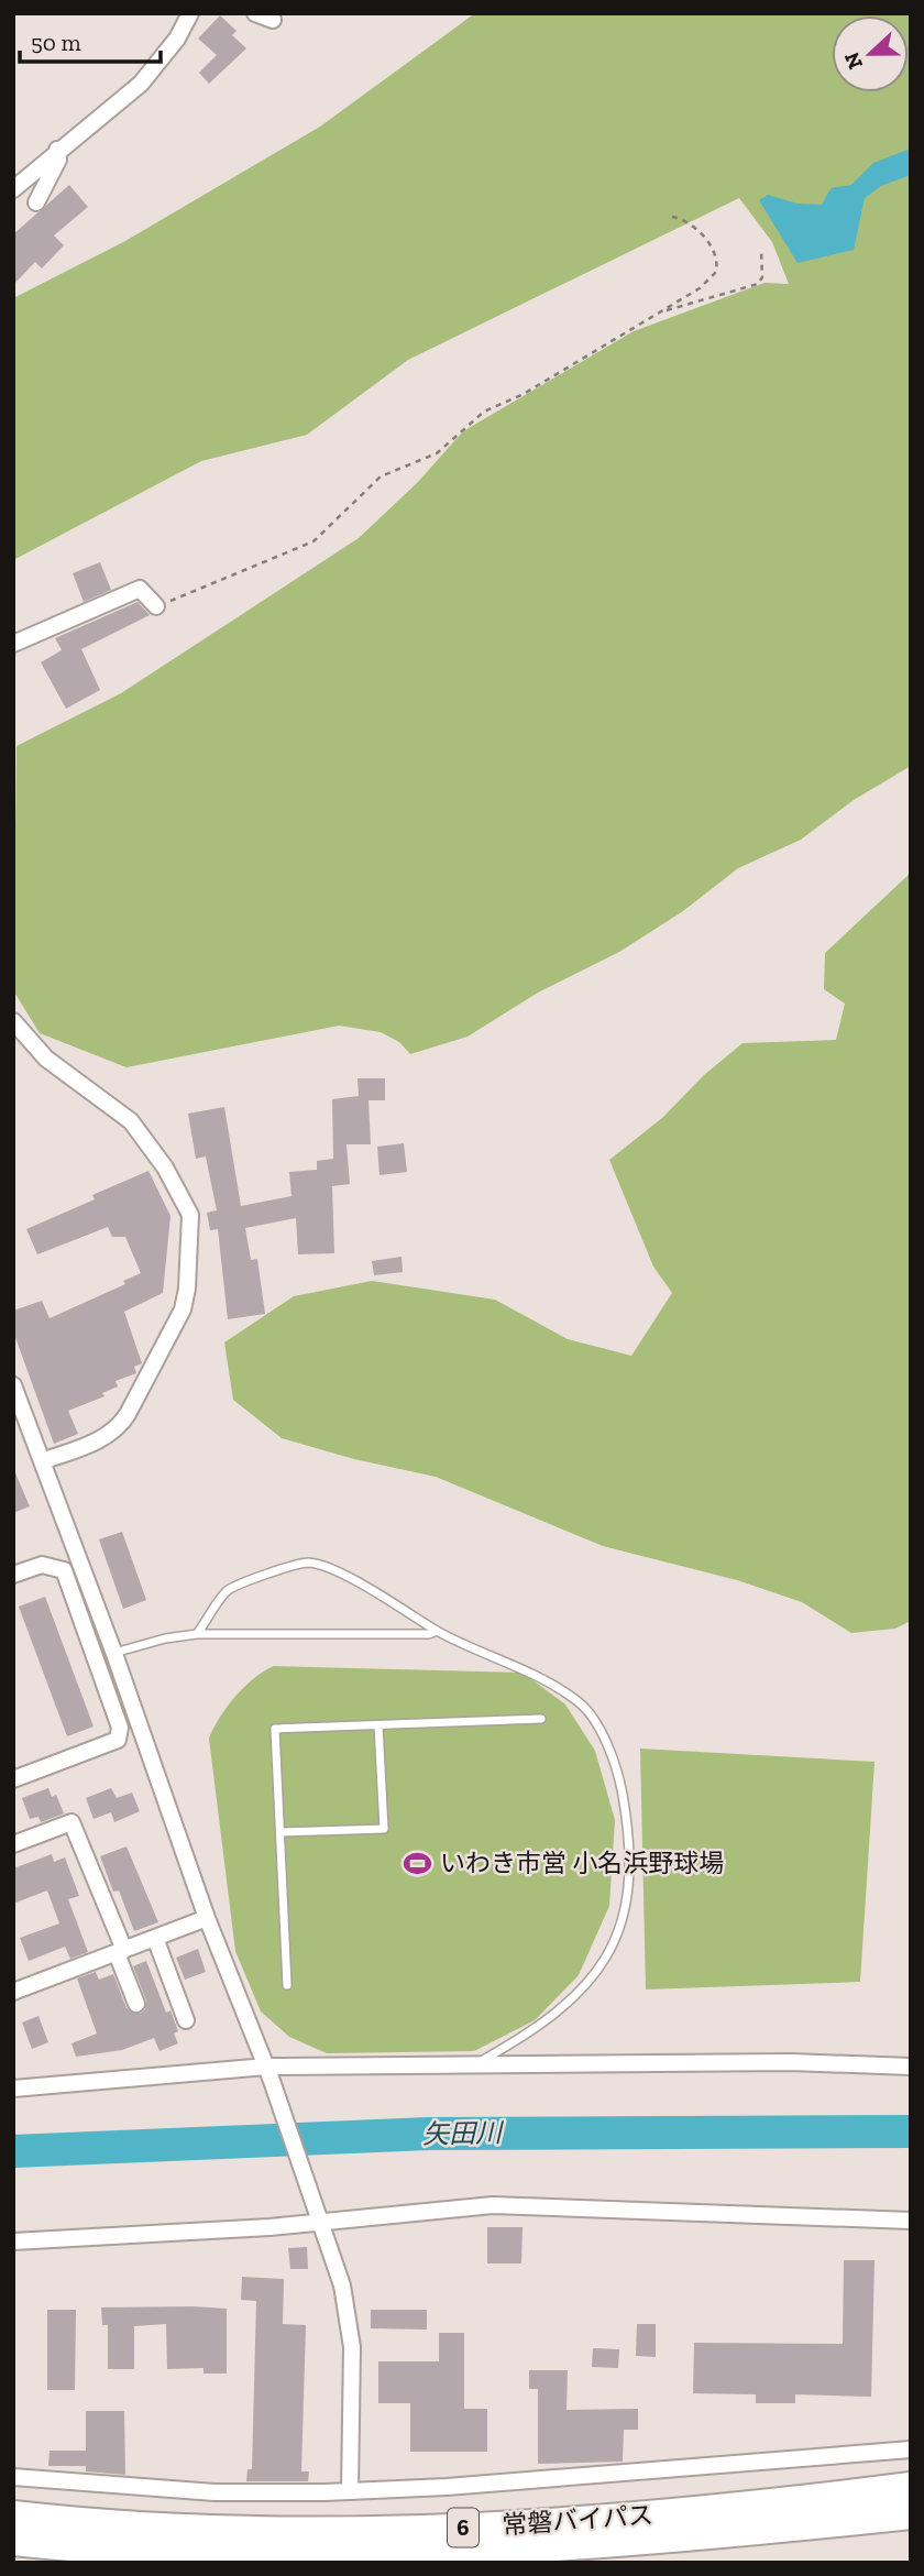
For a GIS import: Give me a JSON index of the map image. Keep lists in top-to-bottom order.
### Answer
{
  "streets": {
    "highway": ["常磐バイパス", "6"]
  },
  "water": ["矢田川"],
  "places": {
    "sports": ["いわき市営 小名浜野球場"]
  },
  "scale_bar": "50 m",
  "north": "left"
}
